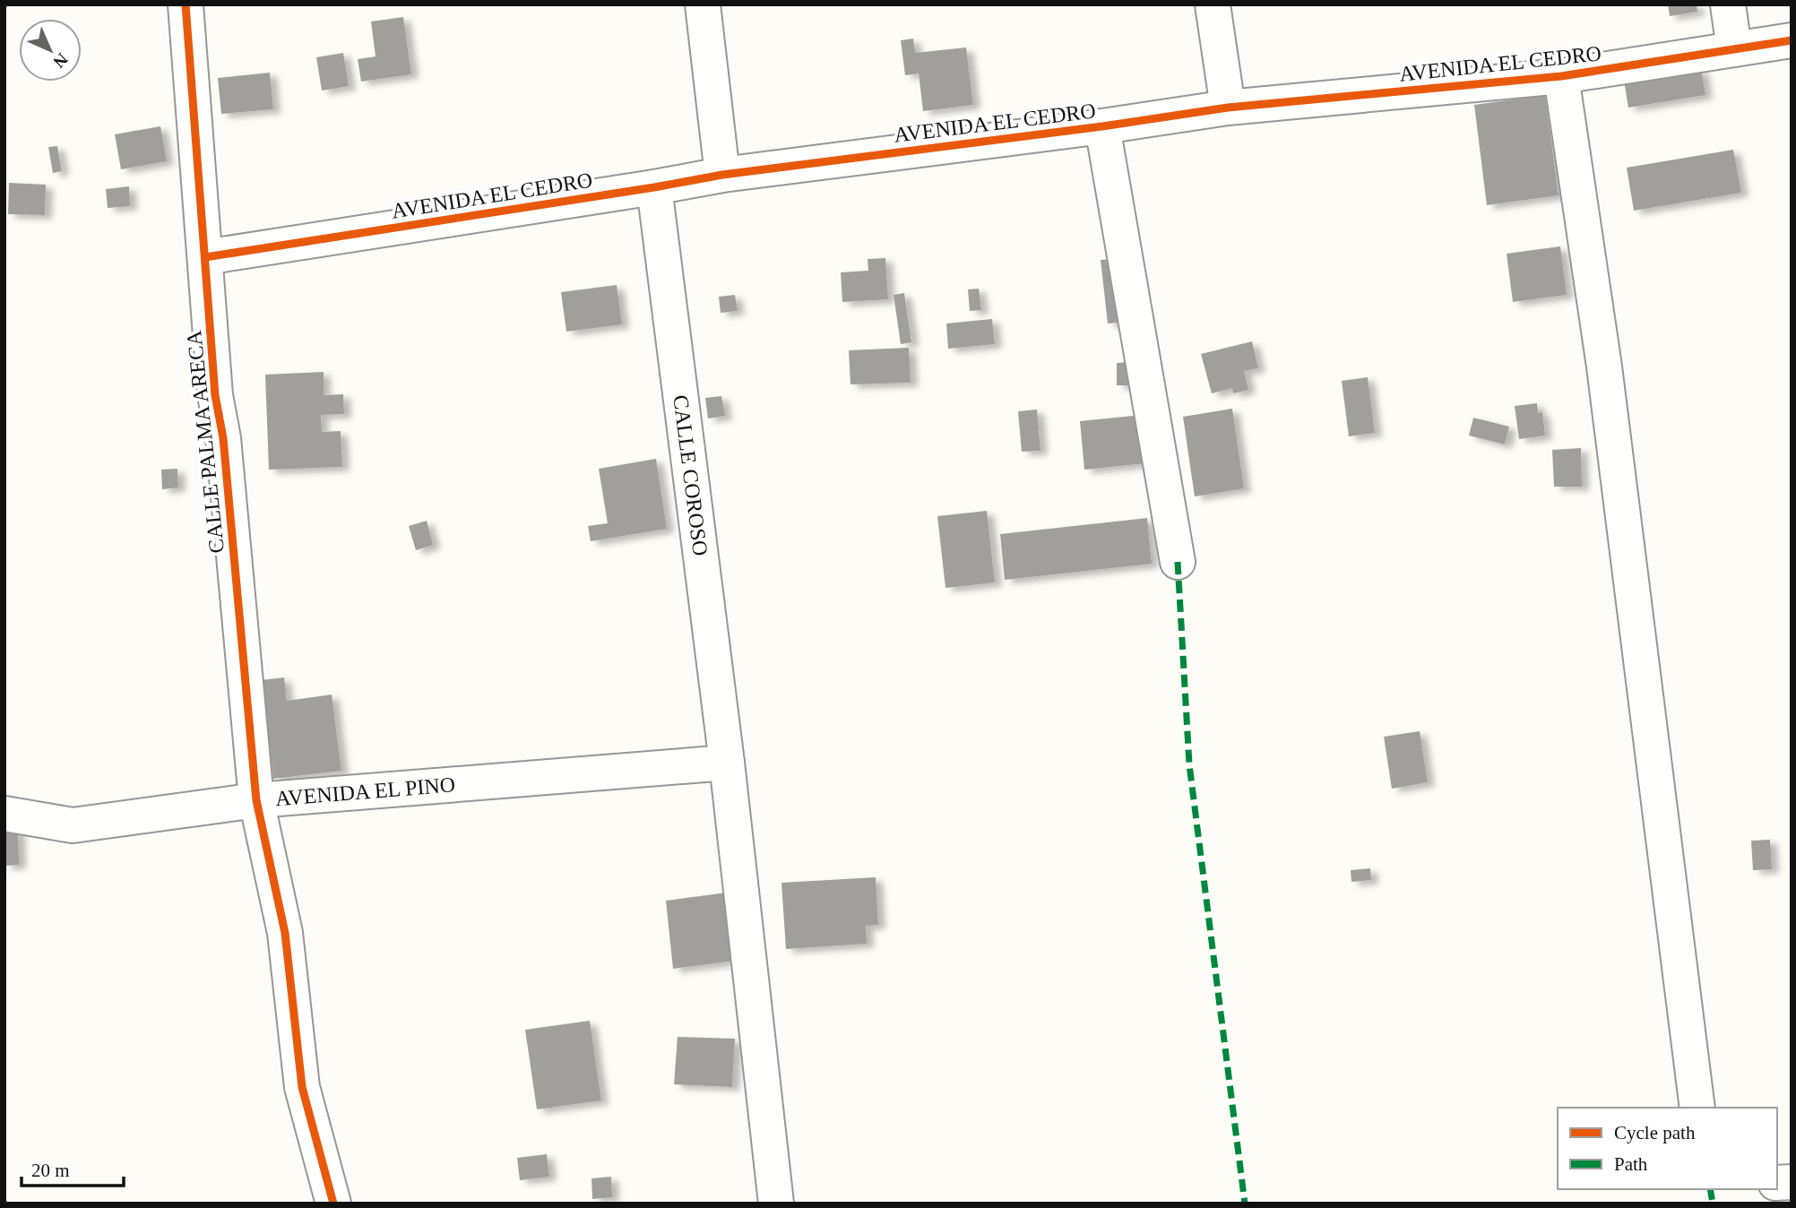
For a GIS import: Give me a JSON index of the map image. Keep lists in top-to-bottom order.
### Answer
{
  "streets": {
    "street": [
      "AVENIDA EL CEDRO",
      "CALLE PALMA ARECA",
      "CALLE COROSO",
      "AVENIDA EL PINO"
    ]
  },
  "crossings": [
    ["AVENIDA EL CEDRO", "CALLE PALMA ARECA"],
    ["AVENIDA EL CEDRO", "CALLE COROSO"],
    ["CALLE PALMA ARECA", "AVENIDA EL PINO"],
    ["CALLE COROSO", "AVENIDA EL PINO"]
  ],
  "legend": ["Cycle path", "Path"],
  "scale_bar": "20 m",
  "north": "bottom right"
}
